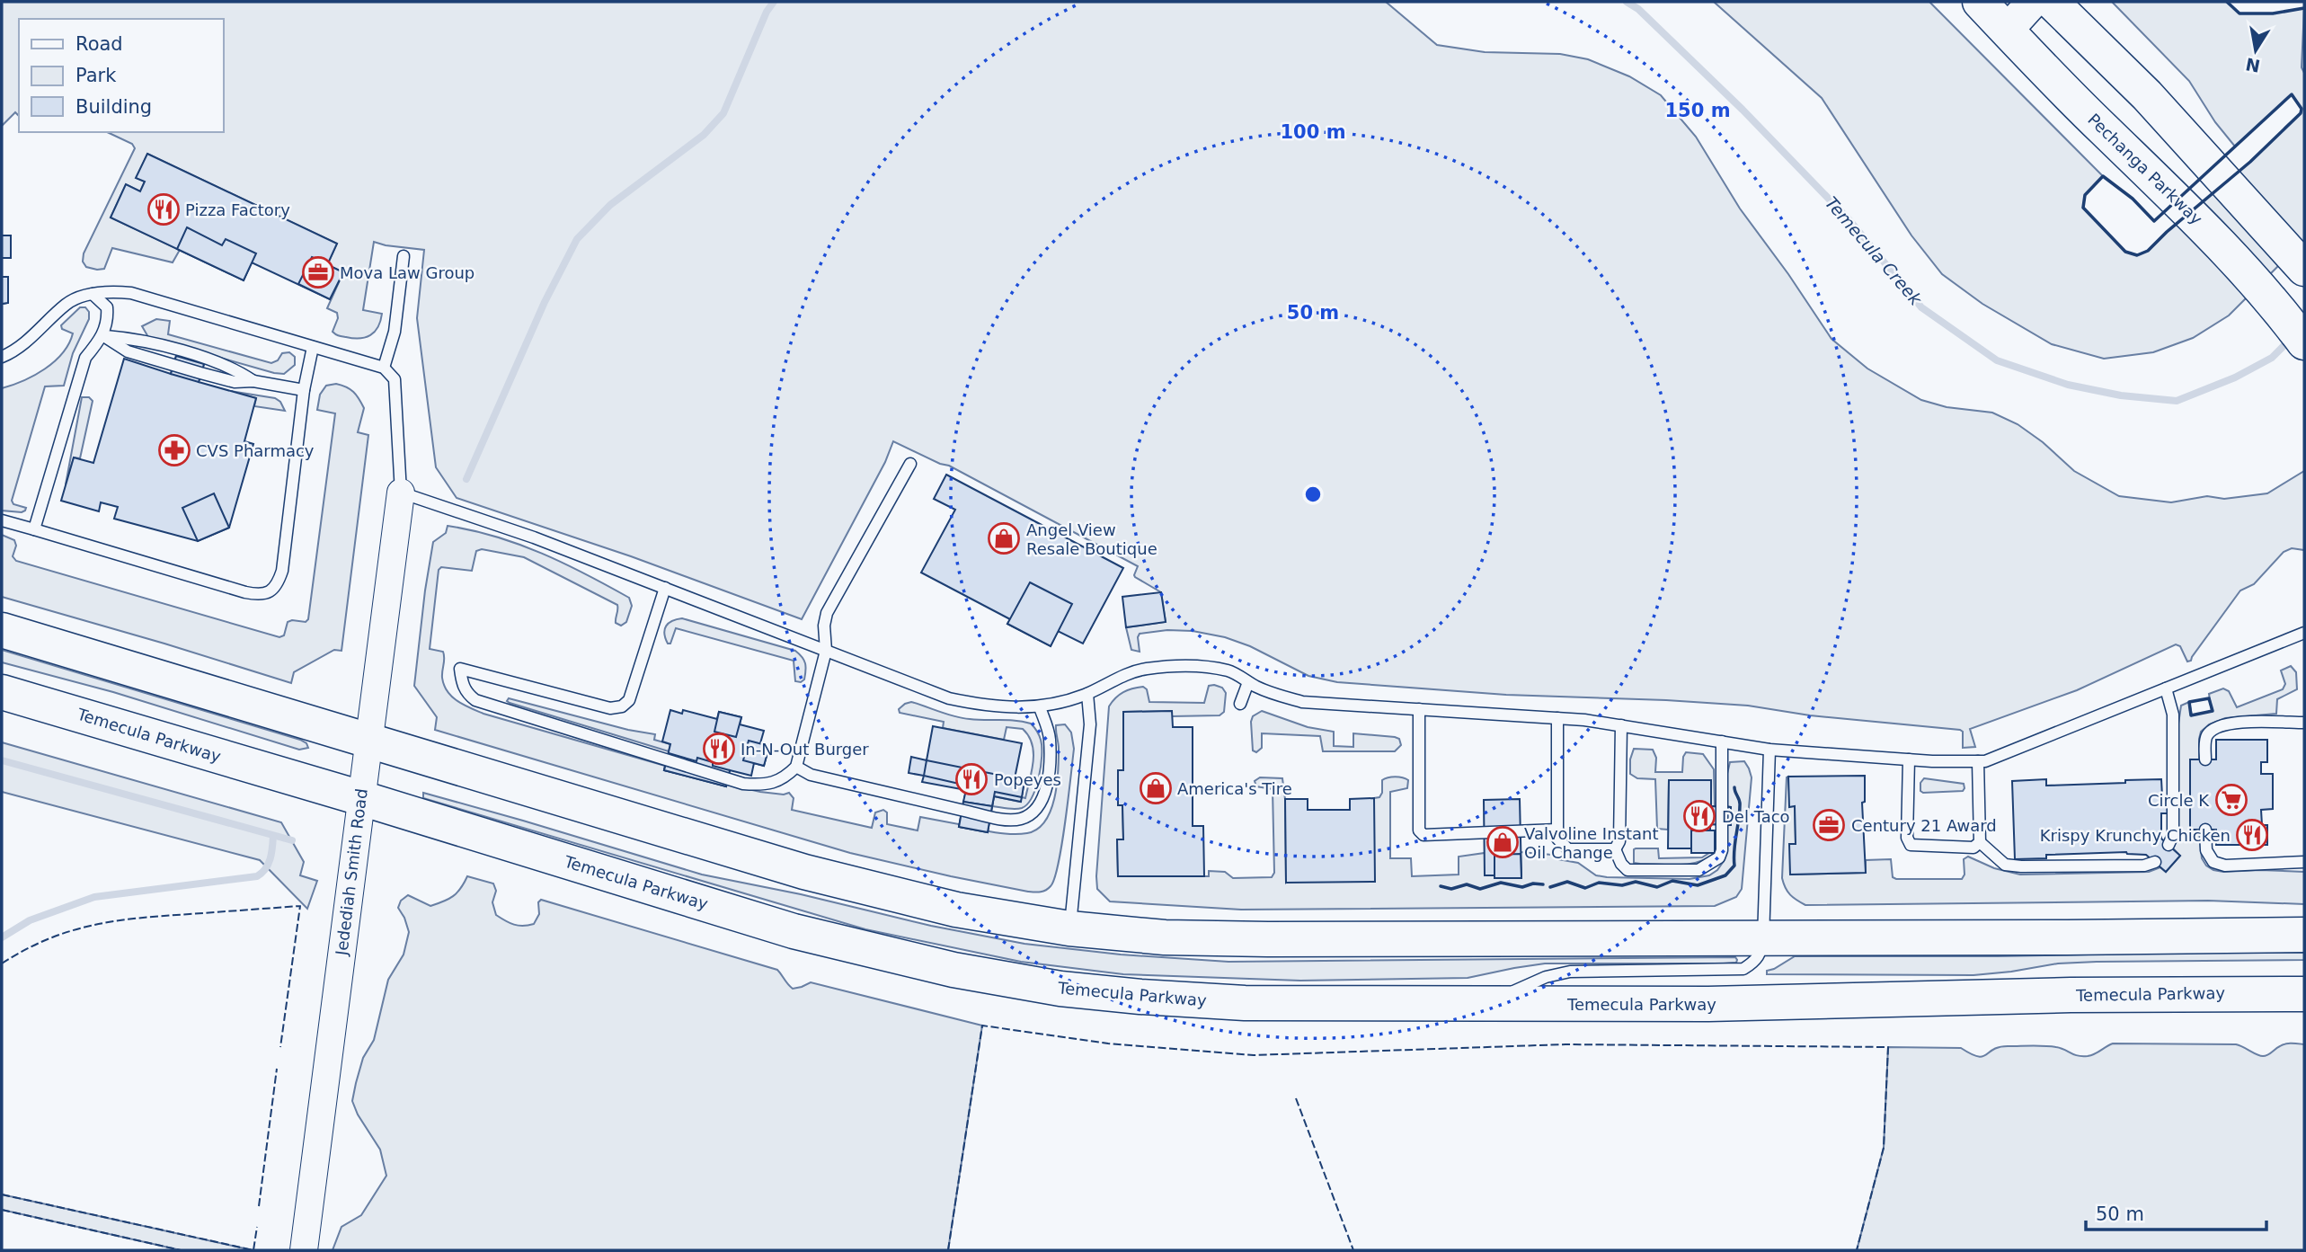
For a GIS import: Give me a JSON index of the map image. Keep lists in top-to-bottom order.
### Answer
{
  "streets": {
    "main road": ["Pechanga Parkway", "Temecula Parkway"],
    "street": ["Jedediah Smith Road"]
  },
  "crossings": [
    ["Temecula Parkway", "Jedediah Smith Road"]
  ],
  "water": ["Temecula Creek"],
  "places": {
    "restaurant": [
      "Pizza Factory",
      "In-N-Out Burger",
      "Popeyes",
      "Del Taco",
      "Krispy Krunchy Chicken"
    ],
    "office": ["Mova Law Group", "Century 21 Award"],
    "pharmacy": ["CVS Pharmacy"],
    "shop": ["Angel View Resale Boutique", "America's Tire", "Valvoline Instant Oil Change"],
    "supermarket": ["Circle K"]
  },
  "legend": ["Road", "Park", "Building"],
  "scale_bar": "50 m",
  "north": "bottom",
  "rings": ["150 m", "100 m", "50 m"]
}
